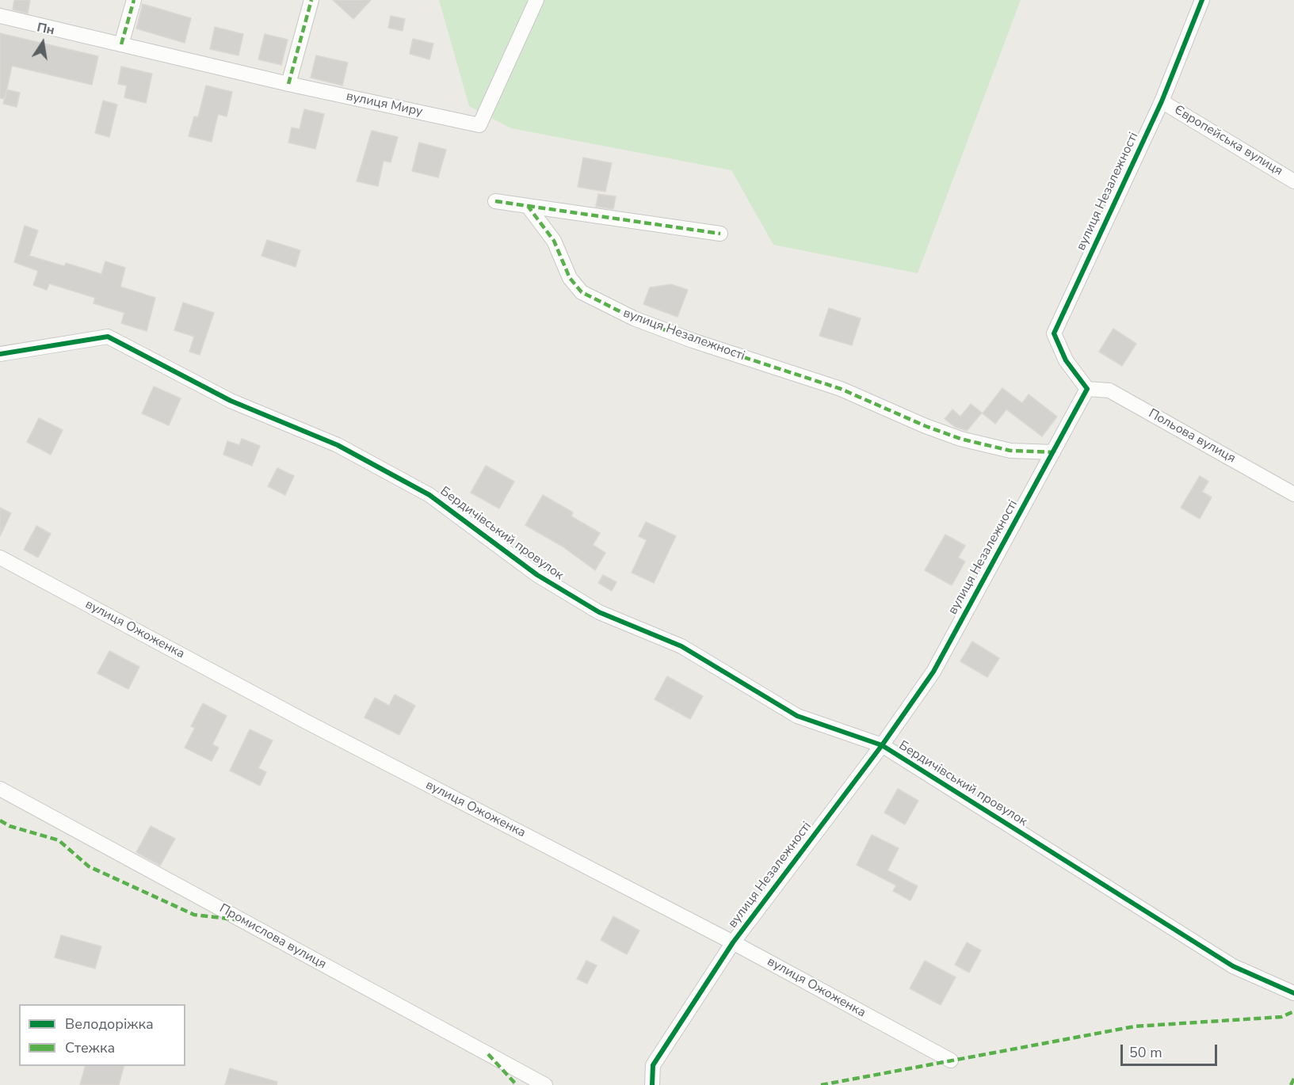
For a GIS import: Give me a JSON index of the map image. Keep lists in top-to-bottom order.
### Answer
{
  "streets": {
    "street": [
      "вулиця Миру",
      "Європейська вулиця",
      "вулиця Незалежності",
      "Польова вулиця",
      "Бердичівський провулок",
      "вулиця Ожоженка",
      "Промислова вулиця"
    ]
  },
  "crossings": [
    ["Європейська вулиця", "вулиця Незалежності"],
    ["вулиця Незалежності", "Польова вулиця"],
    ["вулиця Незалежності", "Бердичівський провулок"],
    ["вулиця Незалежності", "вулиця Ожоженка"]
  ],
  "legend": ["Велодоріжка", "Стежка"],
  "scale_bar": "50 m",
  "north": "top"
}
